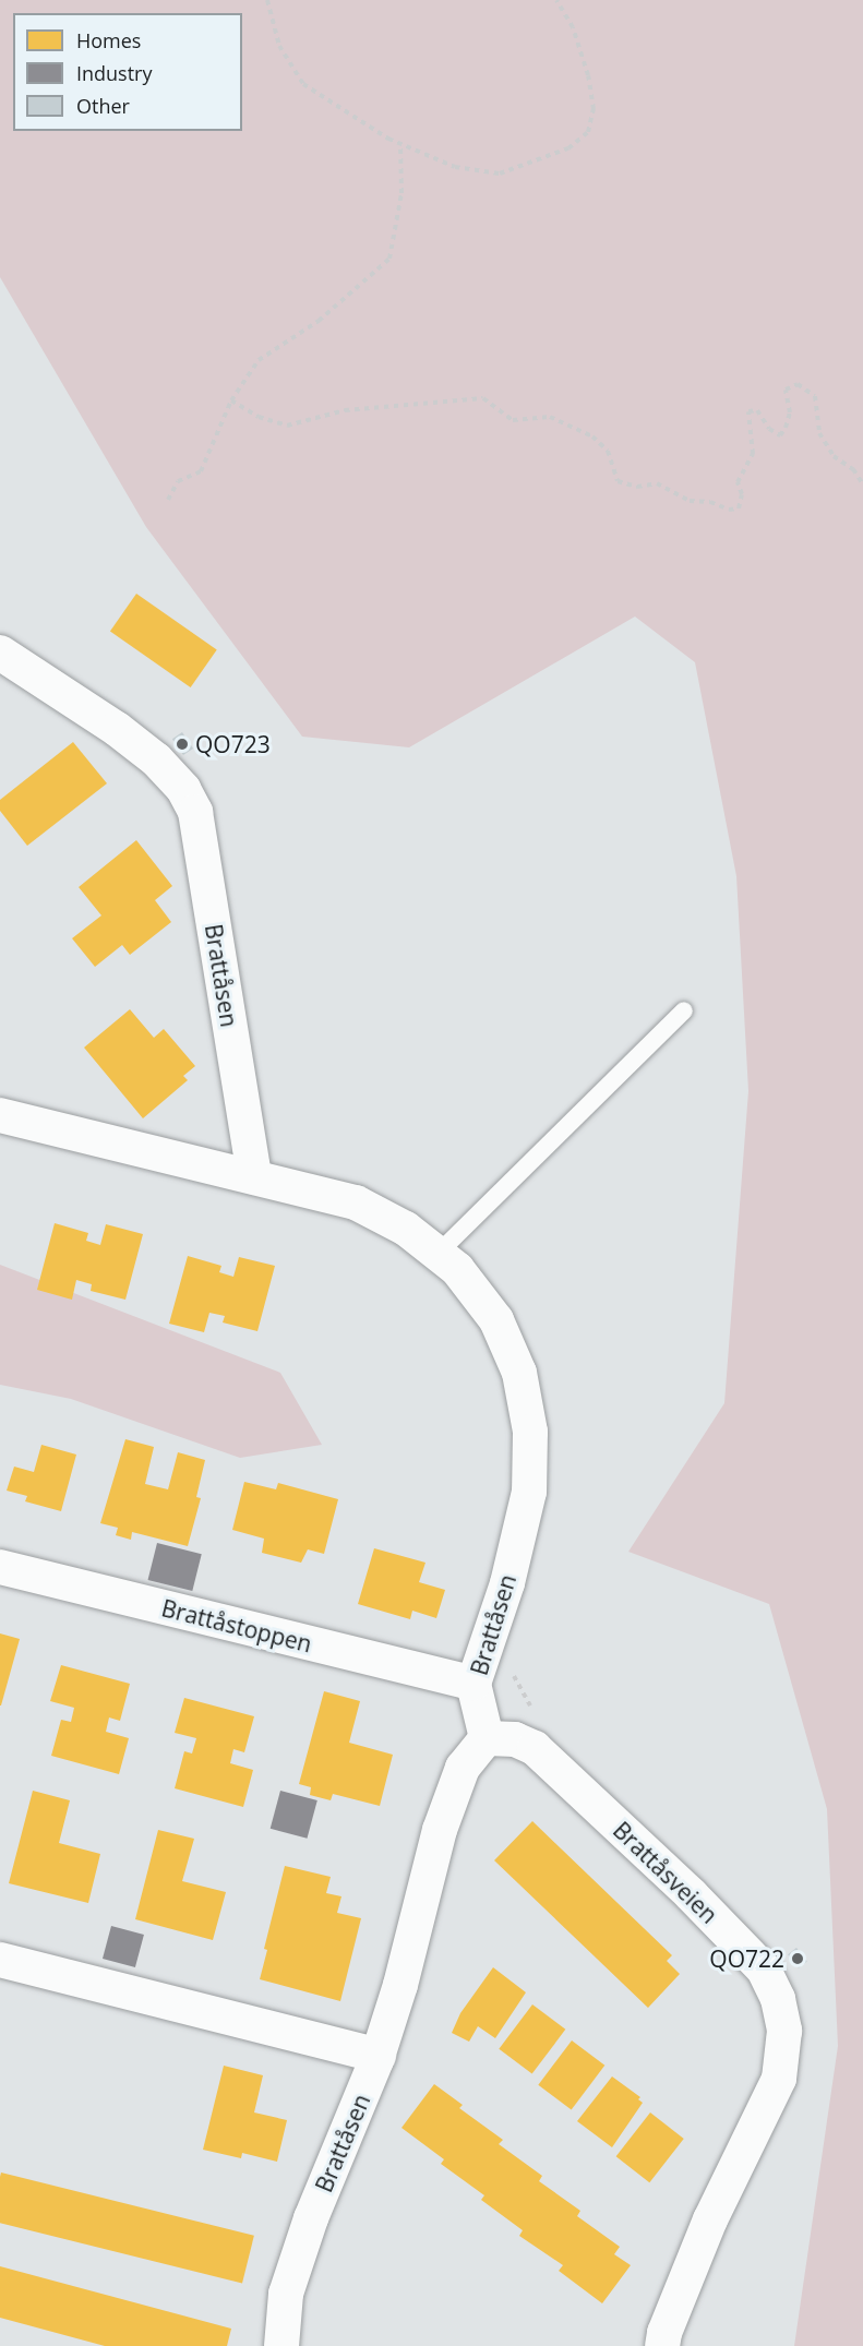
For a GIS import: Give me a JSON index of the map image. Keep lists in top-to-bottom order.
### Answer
{
  "streets": {
    "street": ["Brattåsen", "Brattåstoppen", "Brattåsveien"]
  },
  "crossings": [
    ["Brattåsen", "Brattåstoppen"],
    ["Brattåsen", "Brattåsveien"]
  ],
  "places": ["QO723", "QO722"],
  "legend": ["Homes", "Industry", "Other"]
}
